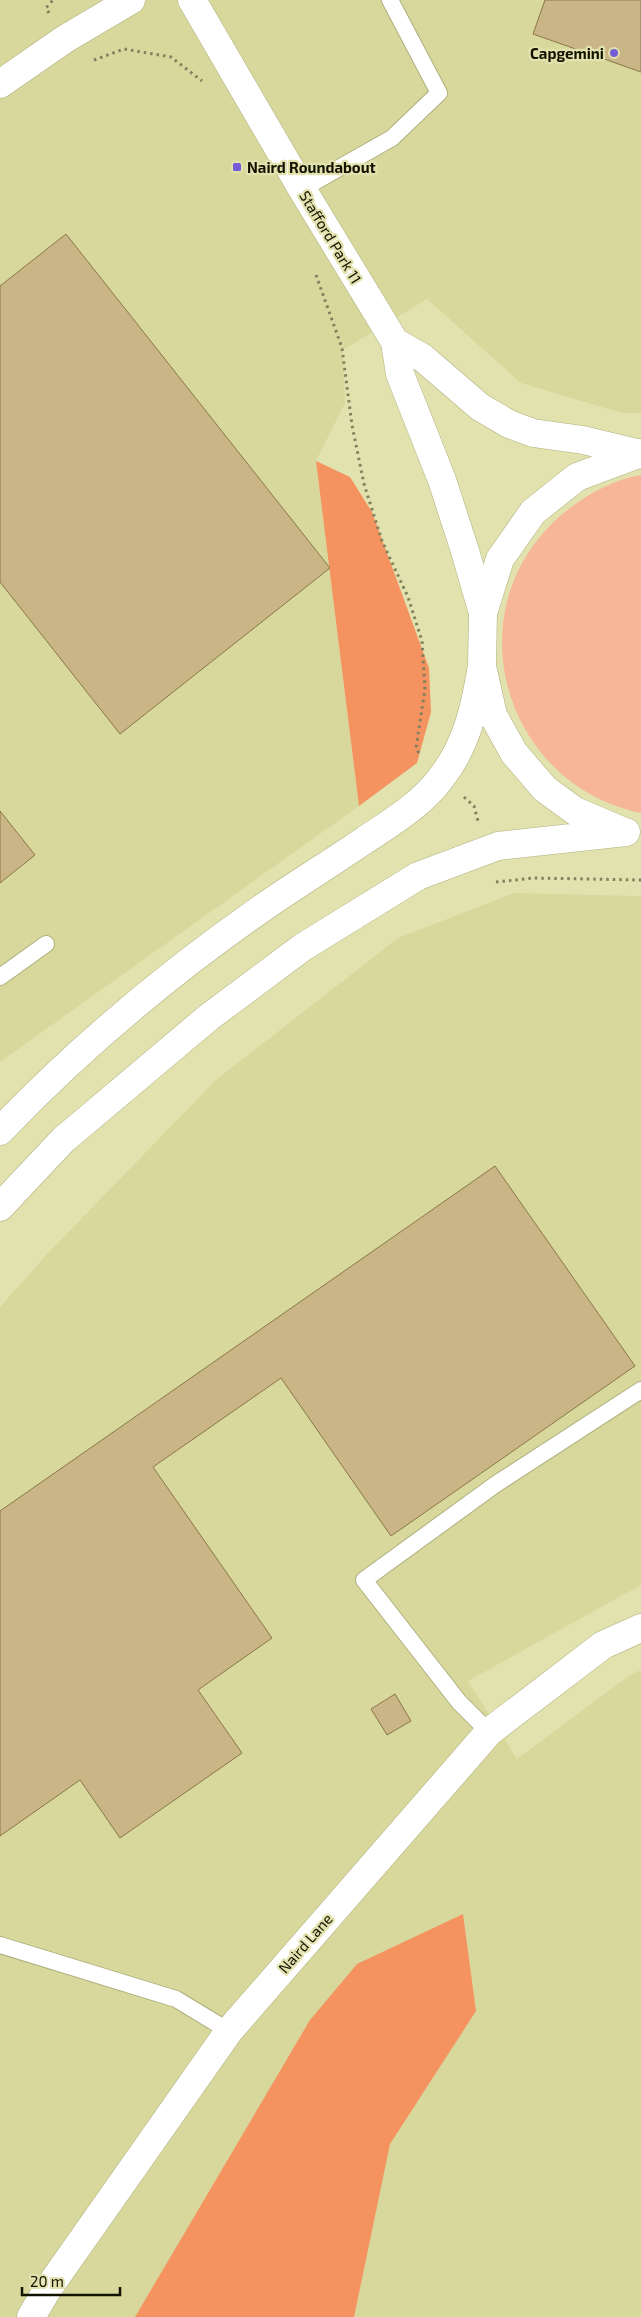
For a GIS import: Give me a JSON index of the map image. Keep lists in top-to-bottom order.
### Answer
{
  "streets": {
    "main road": ["Stafford Park 11", "Naird Lane"]
  },
  "places": {
    "other": ["Capgemini"],
    "transit": ["Naird Roundabout"]
  },
  "scale_bar": "20 m"
}
